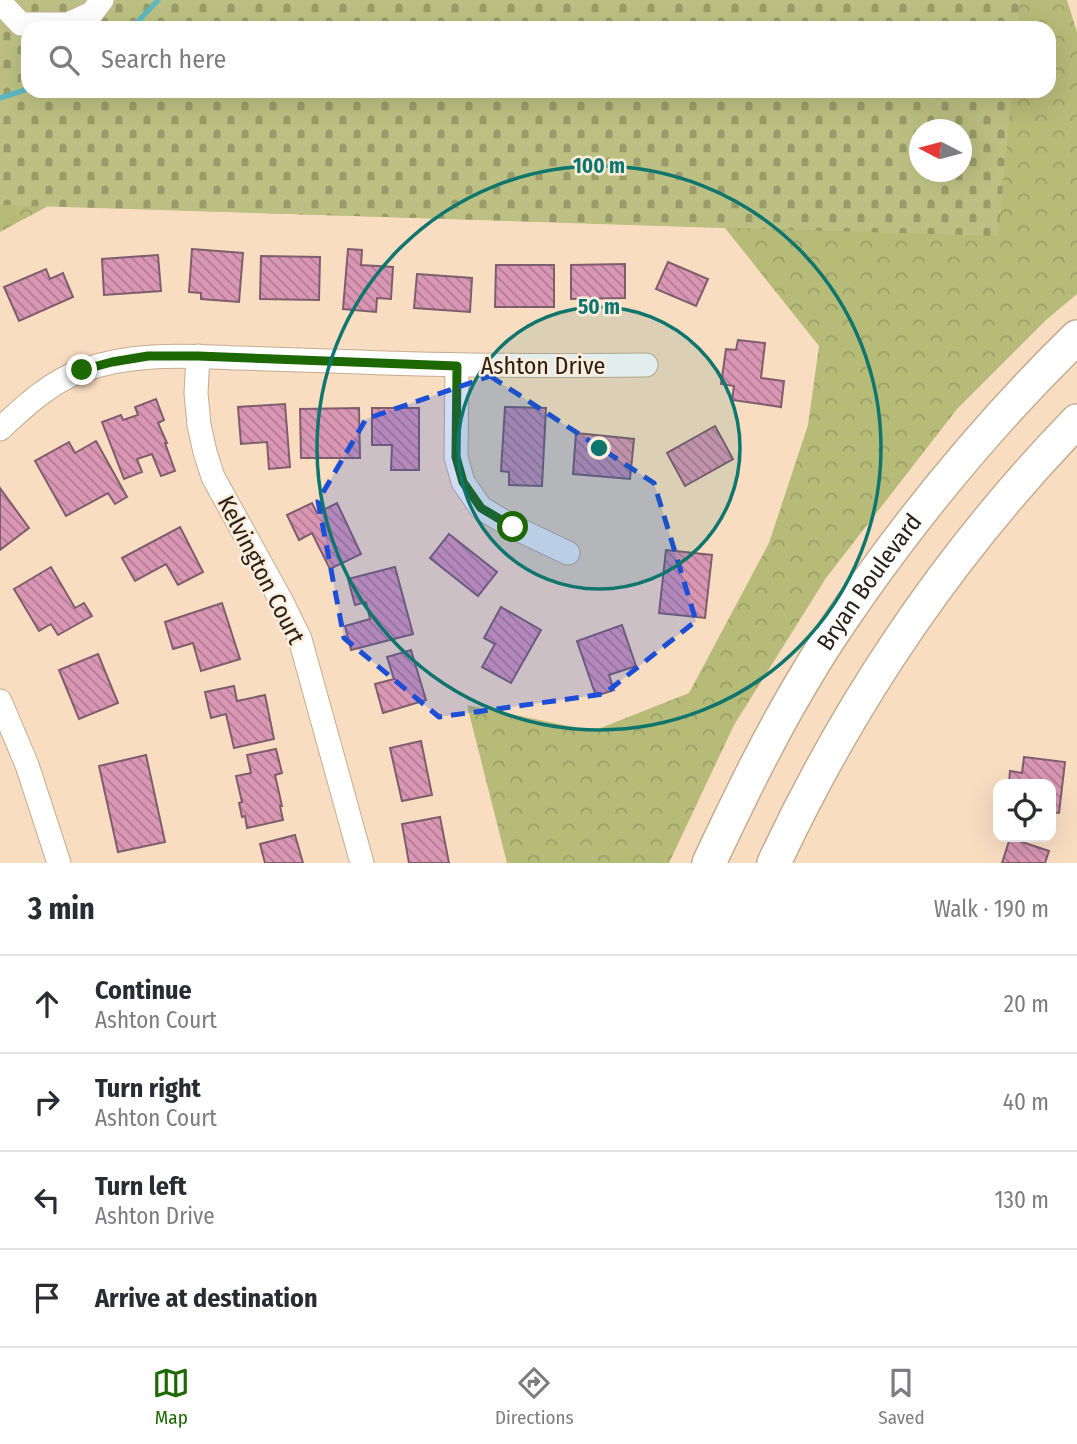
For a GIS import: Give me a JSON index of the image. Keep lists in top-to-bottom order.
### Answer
{
  "streets": {
    "highway": ["Bryan Boulevard"],
    "street": ["Ashton Drive", "Kelvington Court"]
  },
  "crossings": [
    ["Ashton Drive", "Kelvington Court"]
  ],
  "north": "left",
  "page": {
    "search": "Search here",
    "heading": ["3 min", "Walk · 190 m"],
    "list": [
      ["Continue", "Ashton Court", "20 m"],
      ["Turn right", "Ashton Court", "40 m"],
      ["Turn left", "Ashton Drive", "130 m"],
      "Arrive at destination"
    ],
    "nav": ["Map", "Directions", "Saved"]
  },
  "rings": ["100 m", "50 m"]
}
